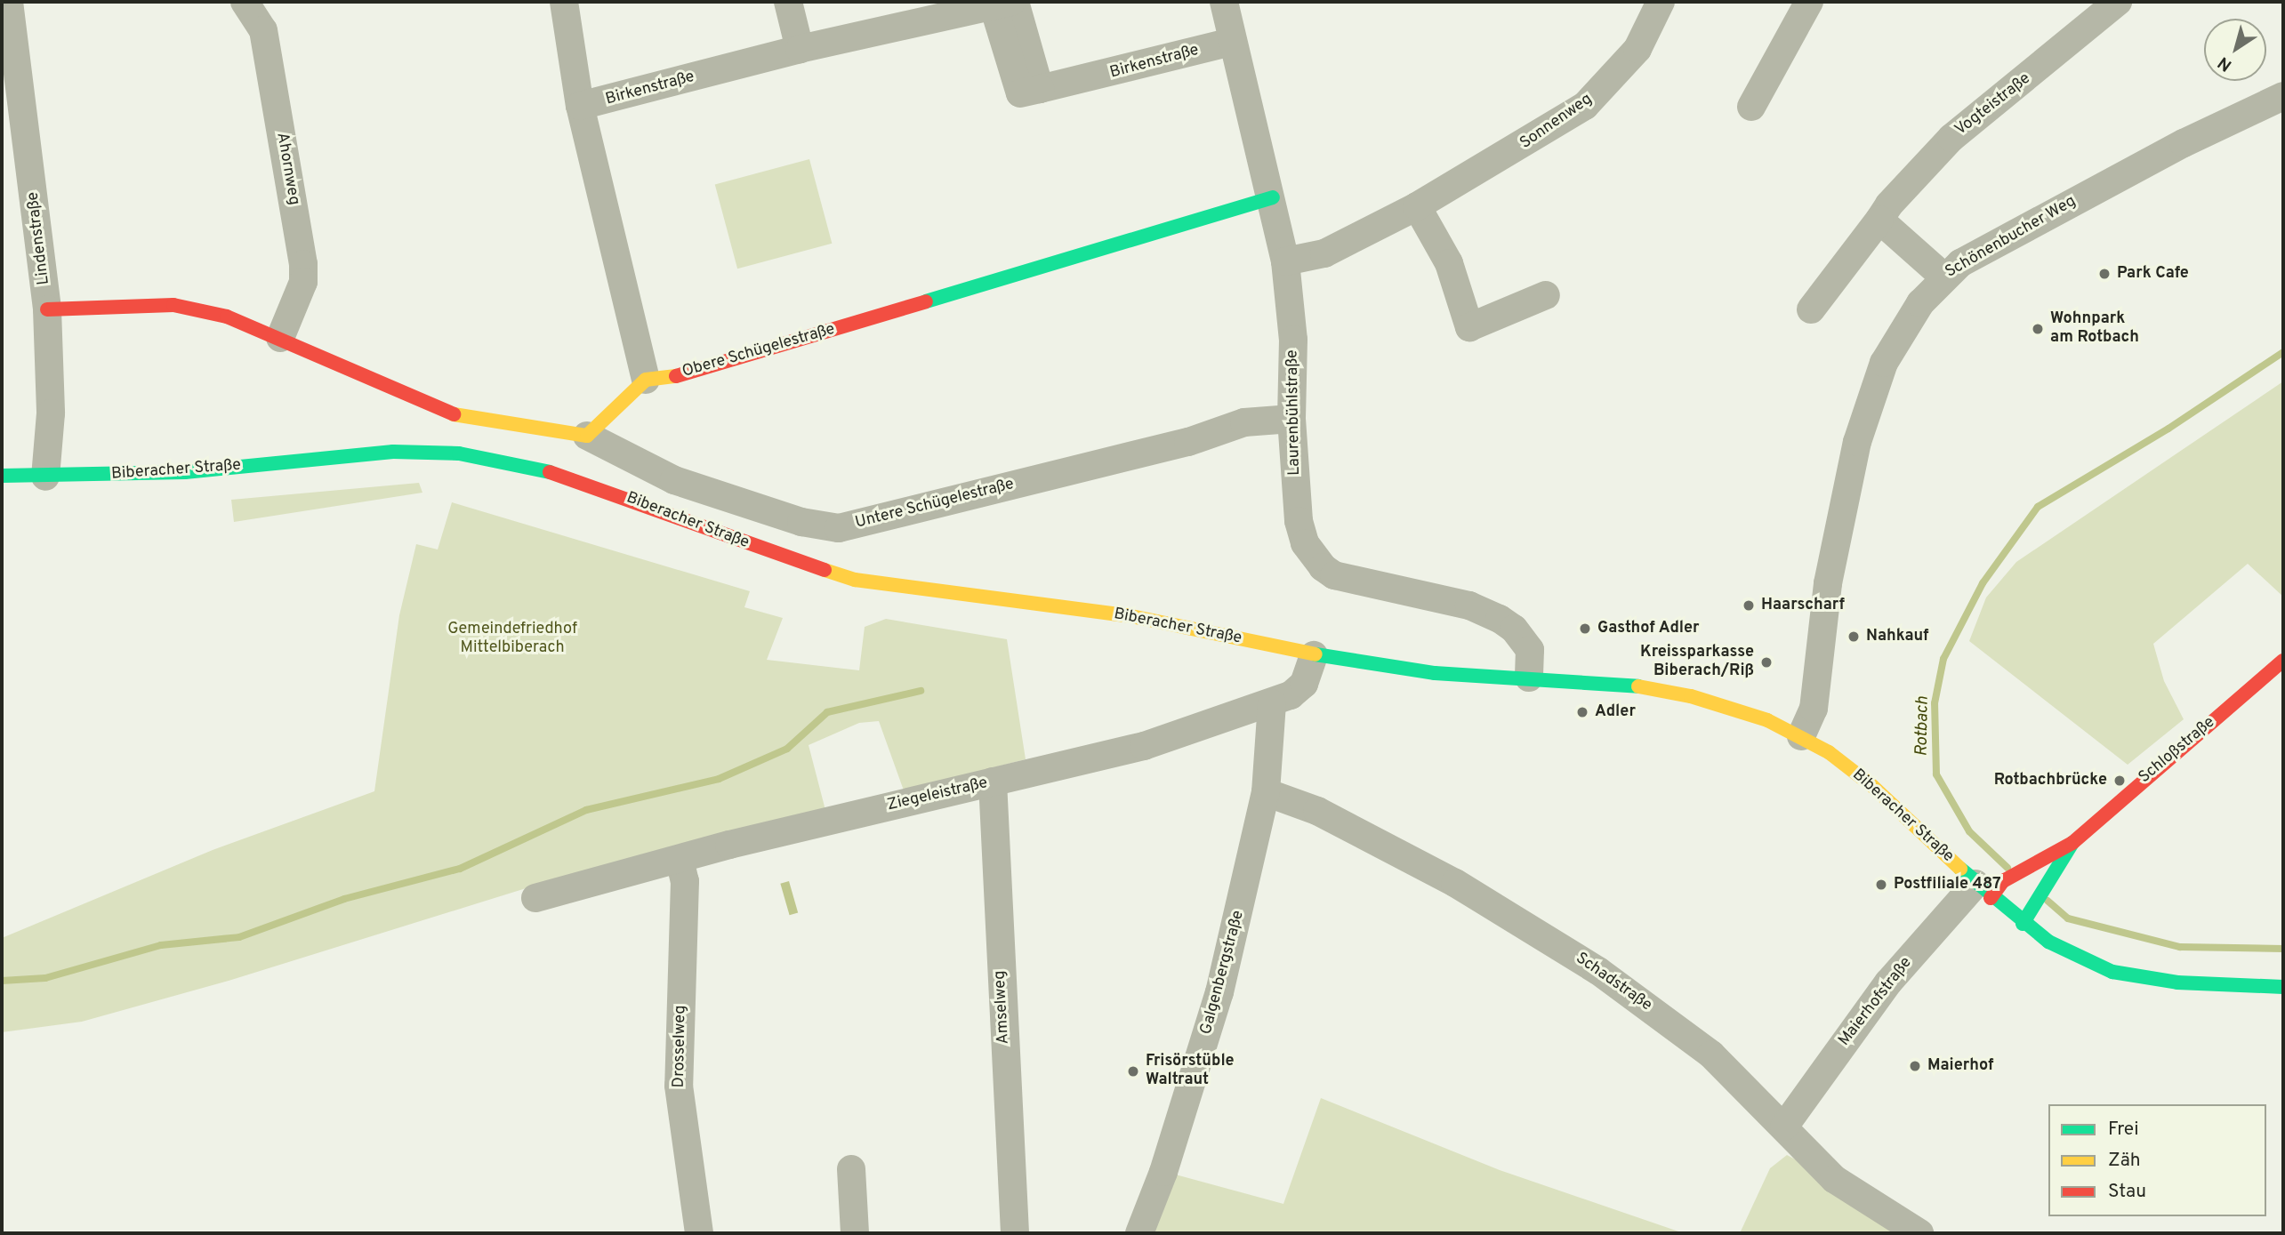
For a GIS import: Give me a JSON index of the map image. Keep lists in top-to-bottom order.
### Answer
{
  "streets": {
    "street": [
      "Birkenstraße",
      "Vogteistraße",
      "Sonnenweg",
      "Ahornweg",
      "Schönenbucher Weg",
      "Lindenstraße",
      "Obere Schügelestraße",
      "Laurenbühlstraße",
      "Biberacher Straße",
      "Untere Schügelestraße",
      "Schloßstraße",
      "Ziegeleistraße",
      "Galgenbergstraße",
      "Schadstraße",
      "Maierhofstraße",
      "Amselweg",
      "Drosselweg"
    ]
  },
  "crossings": [
    ["Birkenstraße", "Laurenbühlstraße"],
    ["Sonnenweg", "Laurenbühlstraße"],
    ["Schönenbucher Weg", "Biberacher Straße"],
    ["Lindenstraße", "Biberacher Straße"],
    ["Obere Schügelestraße", "Laurenbühlstraße"],
    ["Laurenbühlstraße", "Biberacher Straße"],
    ["Laurenbühlstraße", "Untere Schügelestraße"],
    ["Biberacher Straße", "Schloßstraße"],
    ["Biberacher Straße", "Ziegeleistraße"],
    ["Biberacher Straße", "Maierhofstraße"],
    ["Schloßstraße", "Maierhofstraße"],
    ["Ziegeleistraße", "Galgenbergstraße"],
    ["Ziegeleistraße", "Amselweg"],
    ["Ziegeleistraße", "Drosselweg"],
    ["Galgenbergstraße", "Schadstraße"],
    ["Schadstraße", "Maierhofstraße"]
  ],
  "water": ["Rotbach"],
  "parks": ["Gemeindefriedhof Mittelbiberach"],
  "places": [
    "Park Cafe",
    "Wohnpark am Rotbach",
    "Haarscharf",
    "Gasthof Adler",
    "Nahkauf",
    "Kreissparkasse Biberach/Riß",
    "Adler",
    "Rotbachbrücke",
    "Postfiliale 487",
    "Maierhof",
    "Frisörstüble Waltraut"
  ],
  "legend": ["Frei", "Zäh", "Stau"],
  "north": "bottom left"
}
